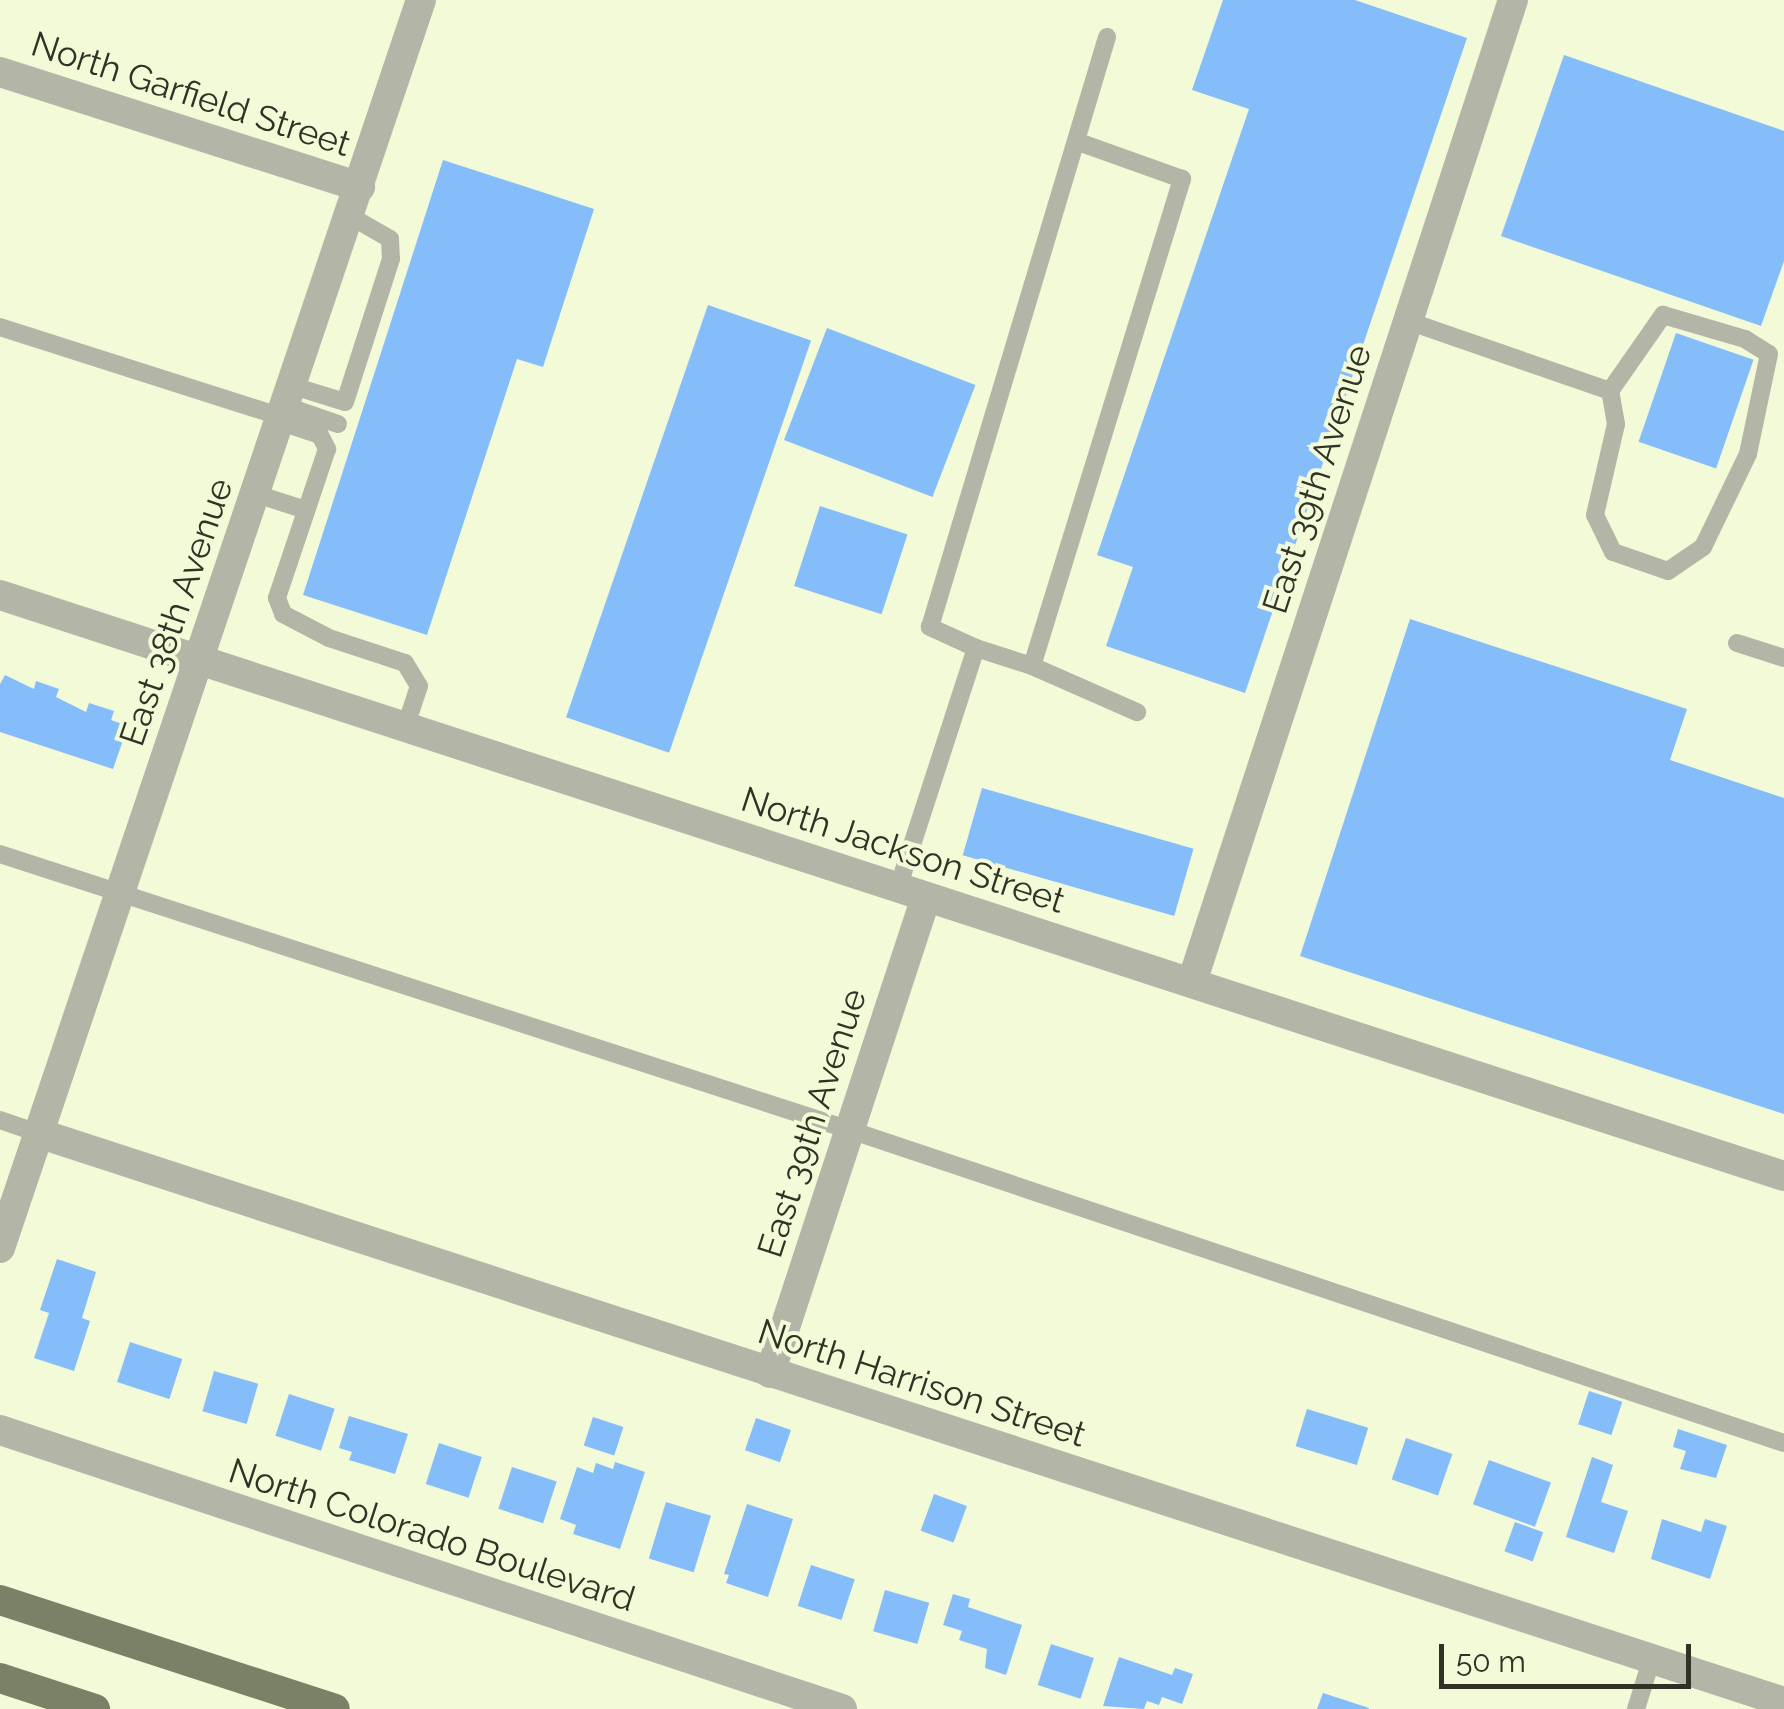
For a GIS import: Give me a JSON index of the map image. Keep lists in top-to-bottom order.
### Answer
{
  "streets": {
    "street": [
      "North Garfield Street",
      "East 39th Avenue",
      "East 38th Avenue",
      "North Jackson Street",
      "North Harrison Street",
      "North Colorado Boulevard"
    ]
  },
  "crossings": [
    ["North Garfield Street", "East 38th Avenue"],
    ["East 39th Avenue", "North Jackson Street"],
    ["East 39th Avenue", "North Harrison Street"],
    ["East 38th Avenue", "North Jackson Street"],
    ["East 38th Avenue", "North Harrison Street"]
  ],
  "scale_bar": "50 m"
}
